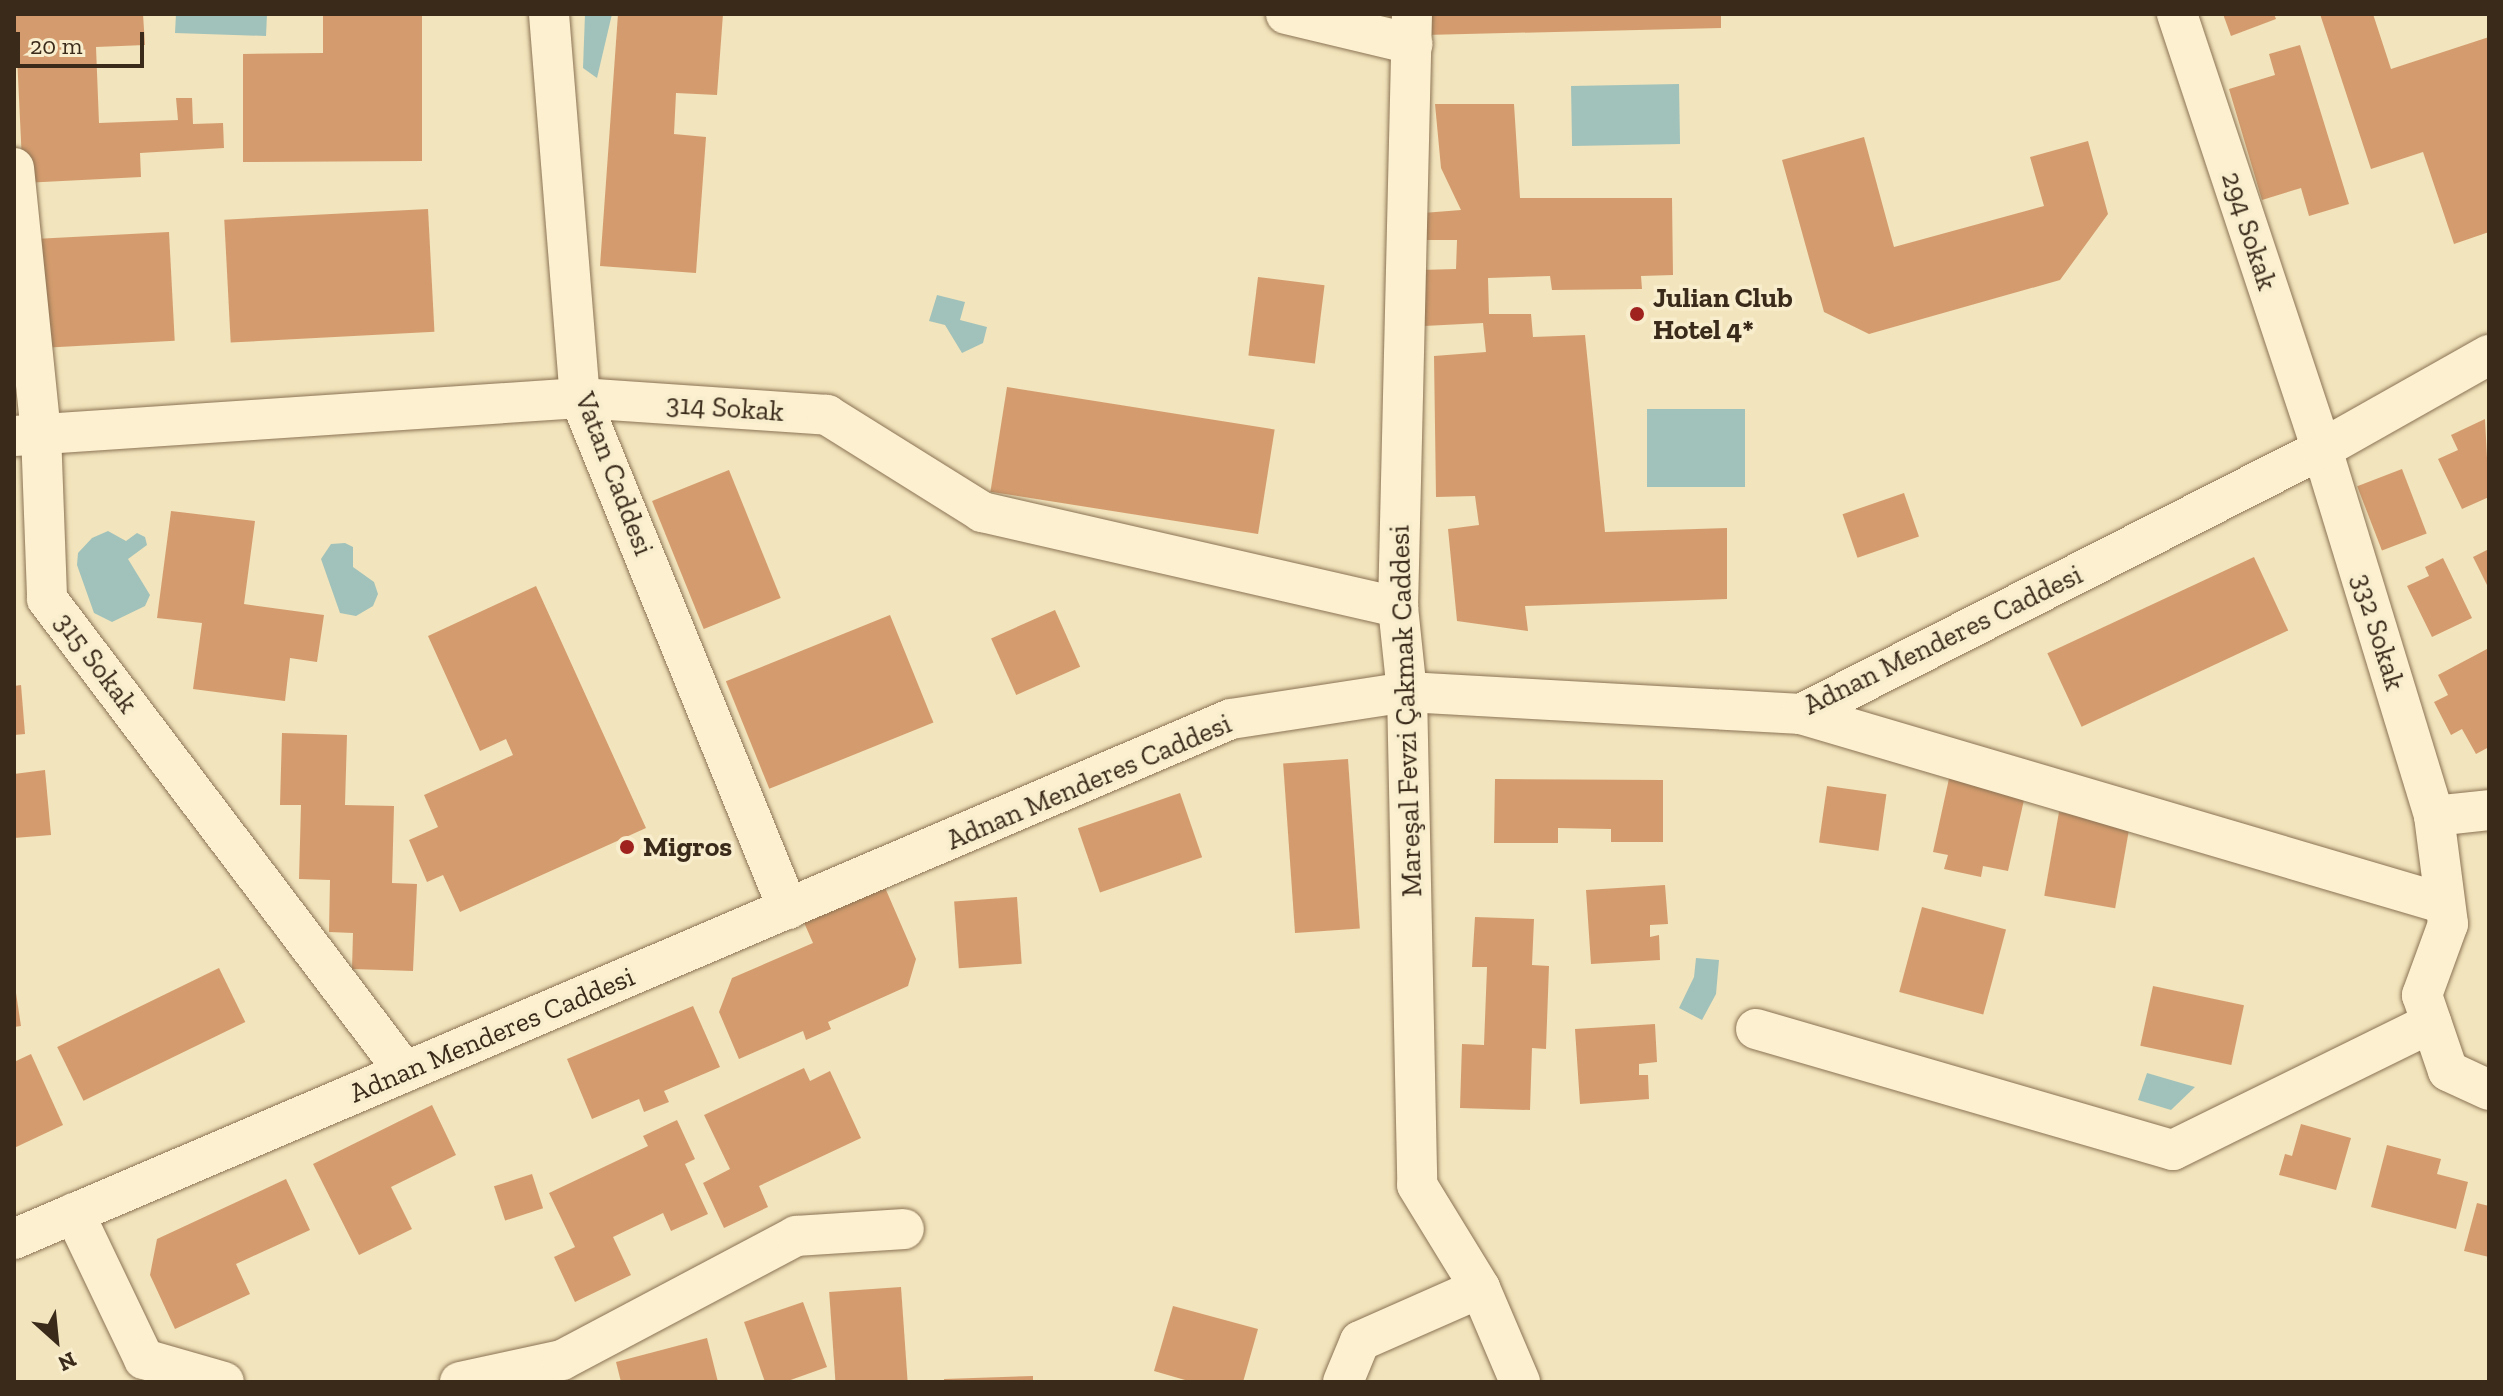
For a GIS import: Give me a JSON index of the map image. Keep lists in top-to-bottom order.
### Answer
{
  "streets": {
    "street": [
      "294 Sokak",
      "314 Sokak",
      "Vatan Caddesi",
      "332 Sokak",
      "Adnan Menderes Caddesi",
      "315 Sokak",
      "Mareşal Fevzi Çakmak Caddesi"
    ]
  },
  "crossings": [
    ["294 Sokak", "332 Sokak"],
    ["294 Sokak", "Adnan Menderes Caddesi"],
    ["314 Sokak", "Vatan Caddesi"],
    ["314 Sokak", "315 Sokak"],
    ["314 Sokak", "Mareşal Fevzi Çakmak Caddesi"],
    ["Vatan Caddesi", "Adnan Menderes Caddesi"],
    ["332 Sokak", "Adnan Menderes Caddesi"],
    ["Adnan Menderes Caddesi", "315 Sokak"],
    ["Adnan Menderes Caddesi", "Mareşal Fevzi Çakmak Caddesi"]
  ],
  "places": ["Julian Club Hotel 4*", "Migros"],
  "scale_bar": "20 m",
  "north": "bottom right"
}
